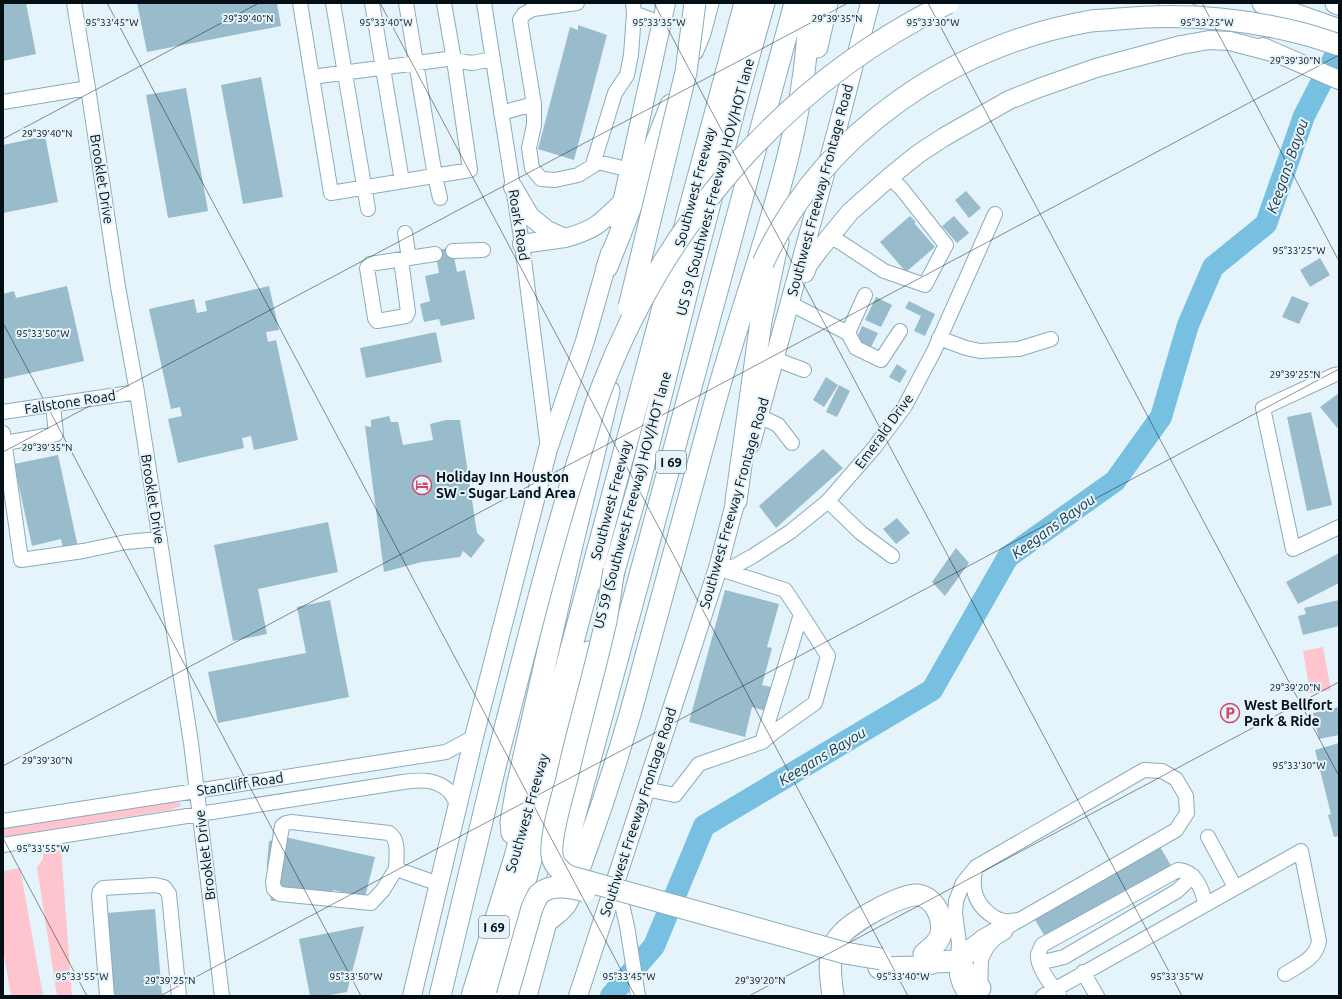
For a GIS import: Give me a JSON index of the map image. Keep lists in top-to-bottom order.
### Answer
{
  "streets": {
    "highway": ["Southwest Freeway", "US 59 (Southwest Freeway) HOV/HOT lane", "I 69"],
    "main road": ["Southwest Freeway Frontage Road"],
    "street": [
      "Brooklet Drive",
      "Roark Road",
      "Fallstone Road",
      "Emerald Drive",
      "Stancliff Road"
    ]
  },
  "crossings": [
    ["Brooklet Drive", "Fallstone Road"],
    ["Brooklet Drive", "Stancliff Road"],
    ["Southwest Freeway Frontage Road", "Emerald Drive"]
  ],
  "water": ["Keegans Bayou"],
  "places": {
    "hotel": ["Holiday Inn Houston SW - Sugar Land Area"],
    "parking": ["West Bellfort Park & Ride"]
  },
  "coordinates": [
    "29°39'40\"N",
    "29°39'35\"N",
    "95°33'45\"W",
    "95°33'40\"W",
    "95°33'35\"W",
    "95°33'30\"W",
    "95°33'25\"W",
    "29°39'30\"N",
    "95°33'50\"W",
    "29°39'25\"N",
    "29°39'20\"N",
    "95°33'55\"W"
  ]
}
